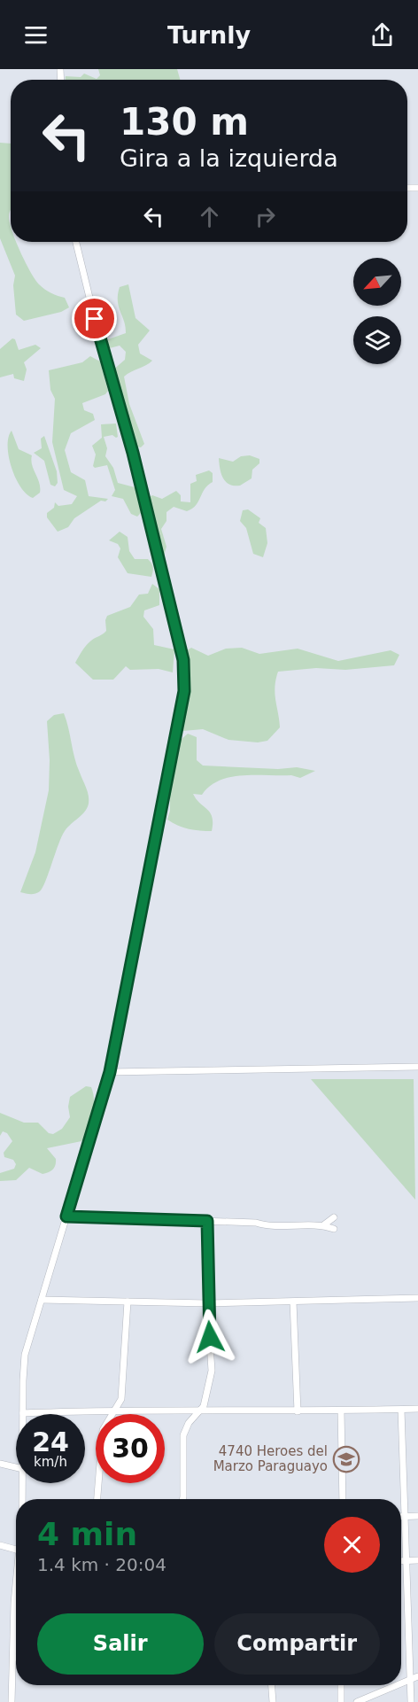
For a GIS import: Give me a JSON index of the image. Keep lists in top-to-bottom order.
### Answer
{
  "places": {
    "school or university": ["4740 Heroes del Marzo Paraguayo"]
  },
  "north": "bottom left",
  "page": {
    "header": "Turnly",
    "turn": ["130 m", "Gira a la izquierda"],
    "speed": "24 km/h",
    "limit": "30",
    "heading": ["4 min", "1.4 km · 20:04"],
    "buttons": ["Salir", "Compartir"]
  }
}
